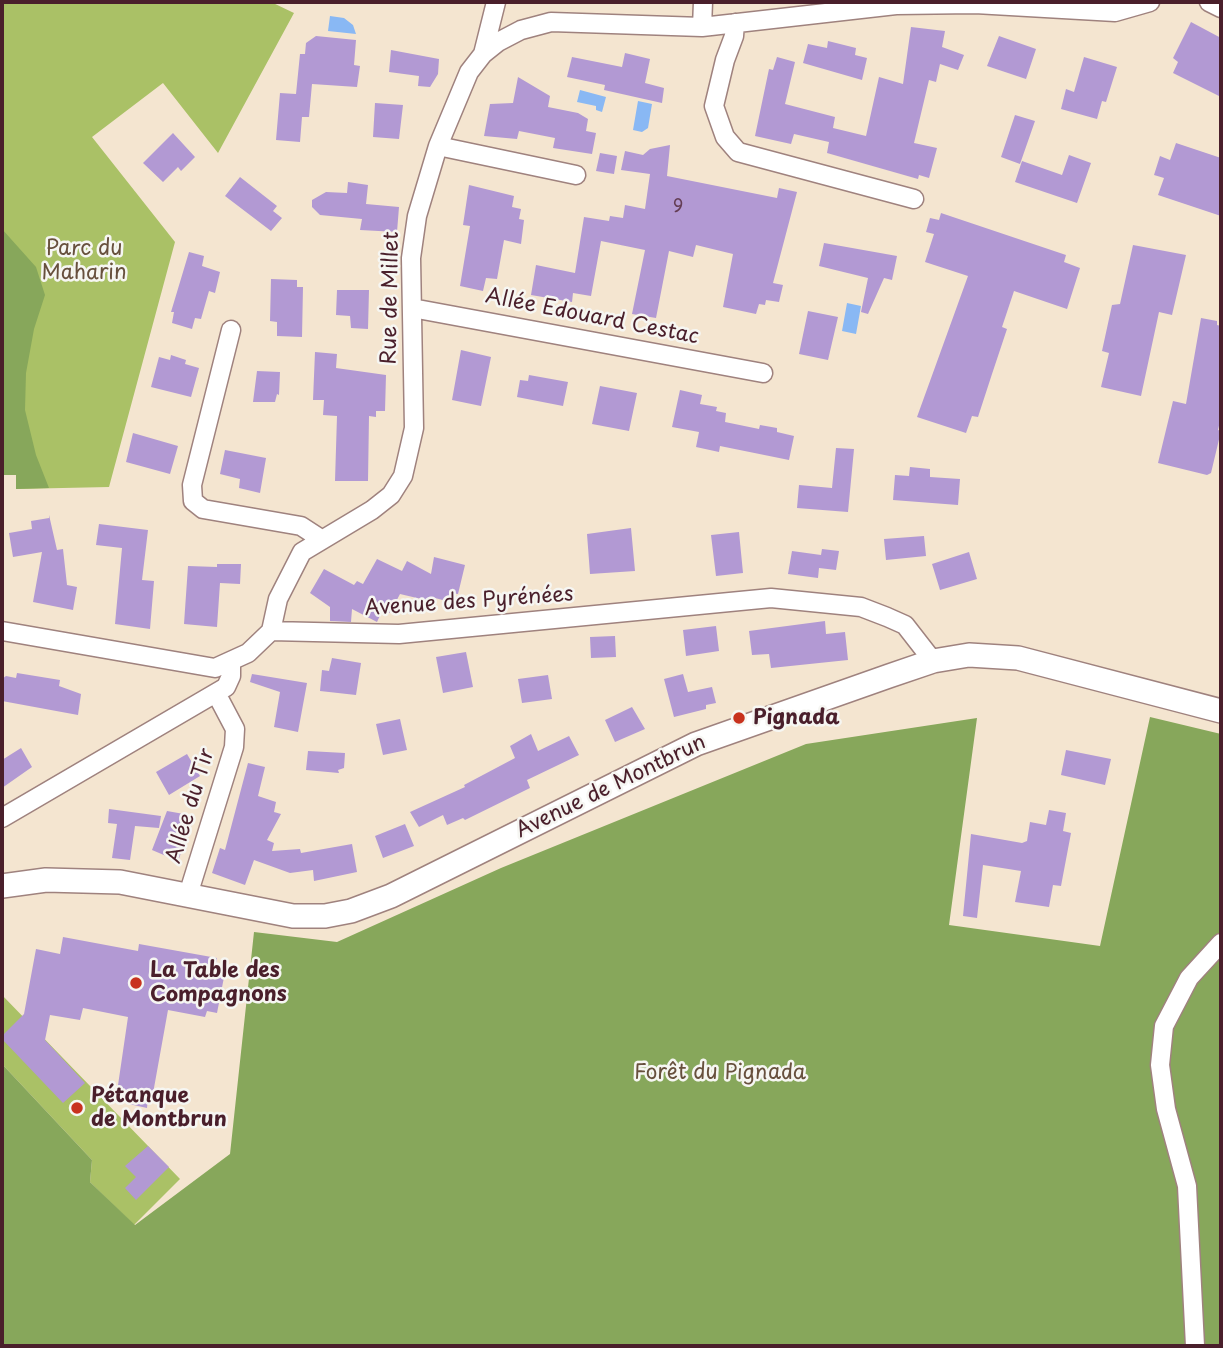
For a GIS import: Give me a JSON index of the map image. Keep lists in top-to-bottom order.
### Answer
{
  "streets": {
    "street": [
      "Rue de Millet",
      "Allée Edouard Cestac",
      "Avenue des Pyrénées",
      "Avenue de Montbrun",
      "Allée du Tir"
    ]
  },
  "crossings": [
    ["Rue de Millet", "Allée Edouard Cestac"],
    ["Rue de Millet", "Avenue des Pyrénées"],
    ["Avenue des Pyrénées", "Avenue de Montbrun"],
    ["Avenue de Montbrun", "Allée du Tir"]
  ],
  "parks": ["Parc du Maharin", "Forêt du Pignada"],
  "places": ["Pignada", "La Table des Compagnons", "Pétanque de Montbrun"],
  "house_numbers": ["9"]
}
